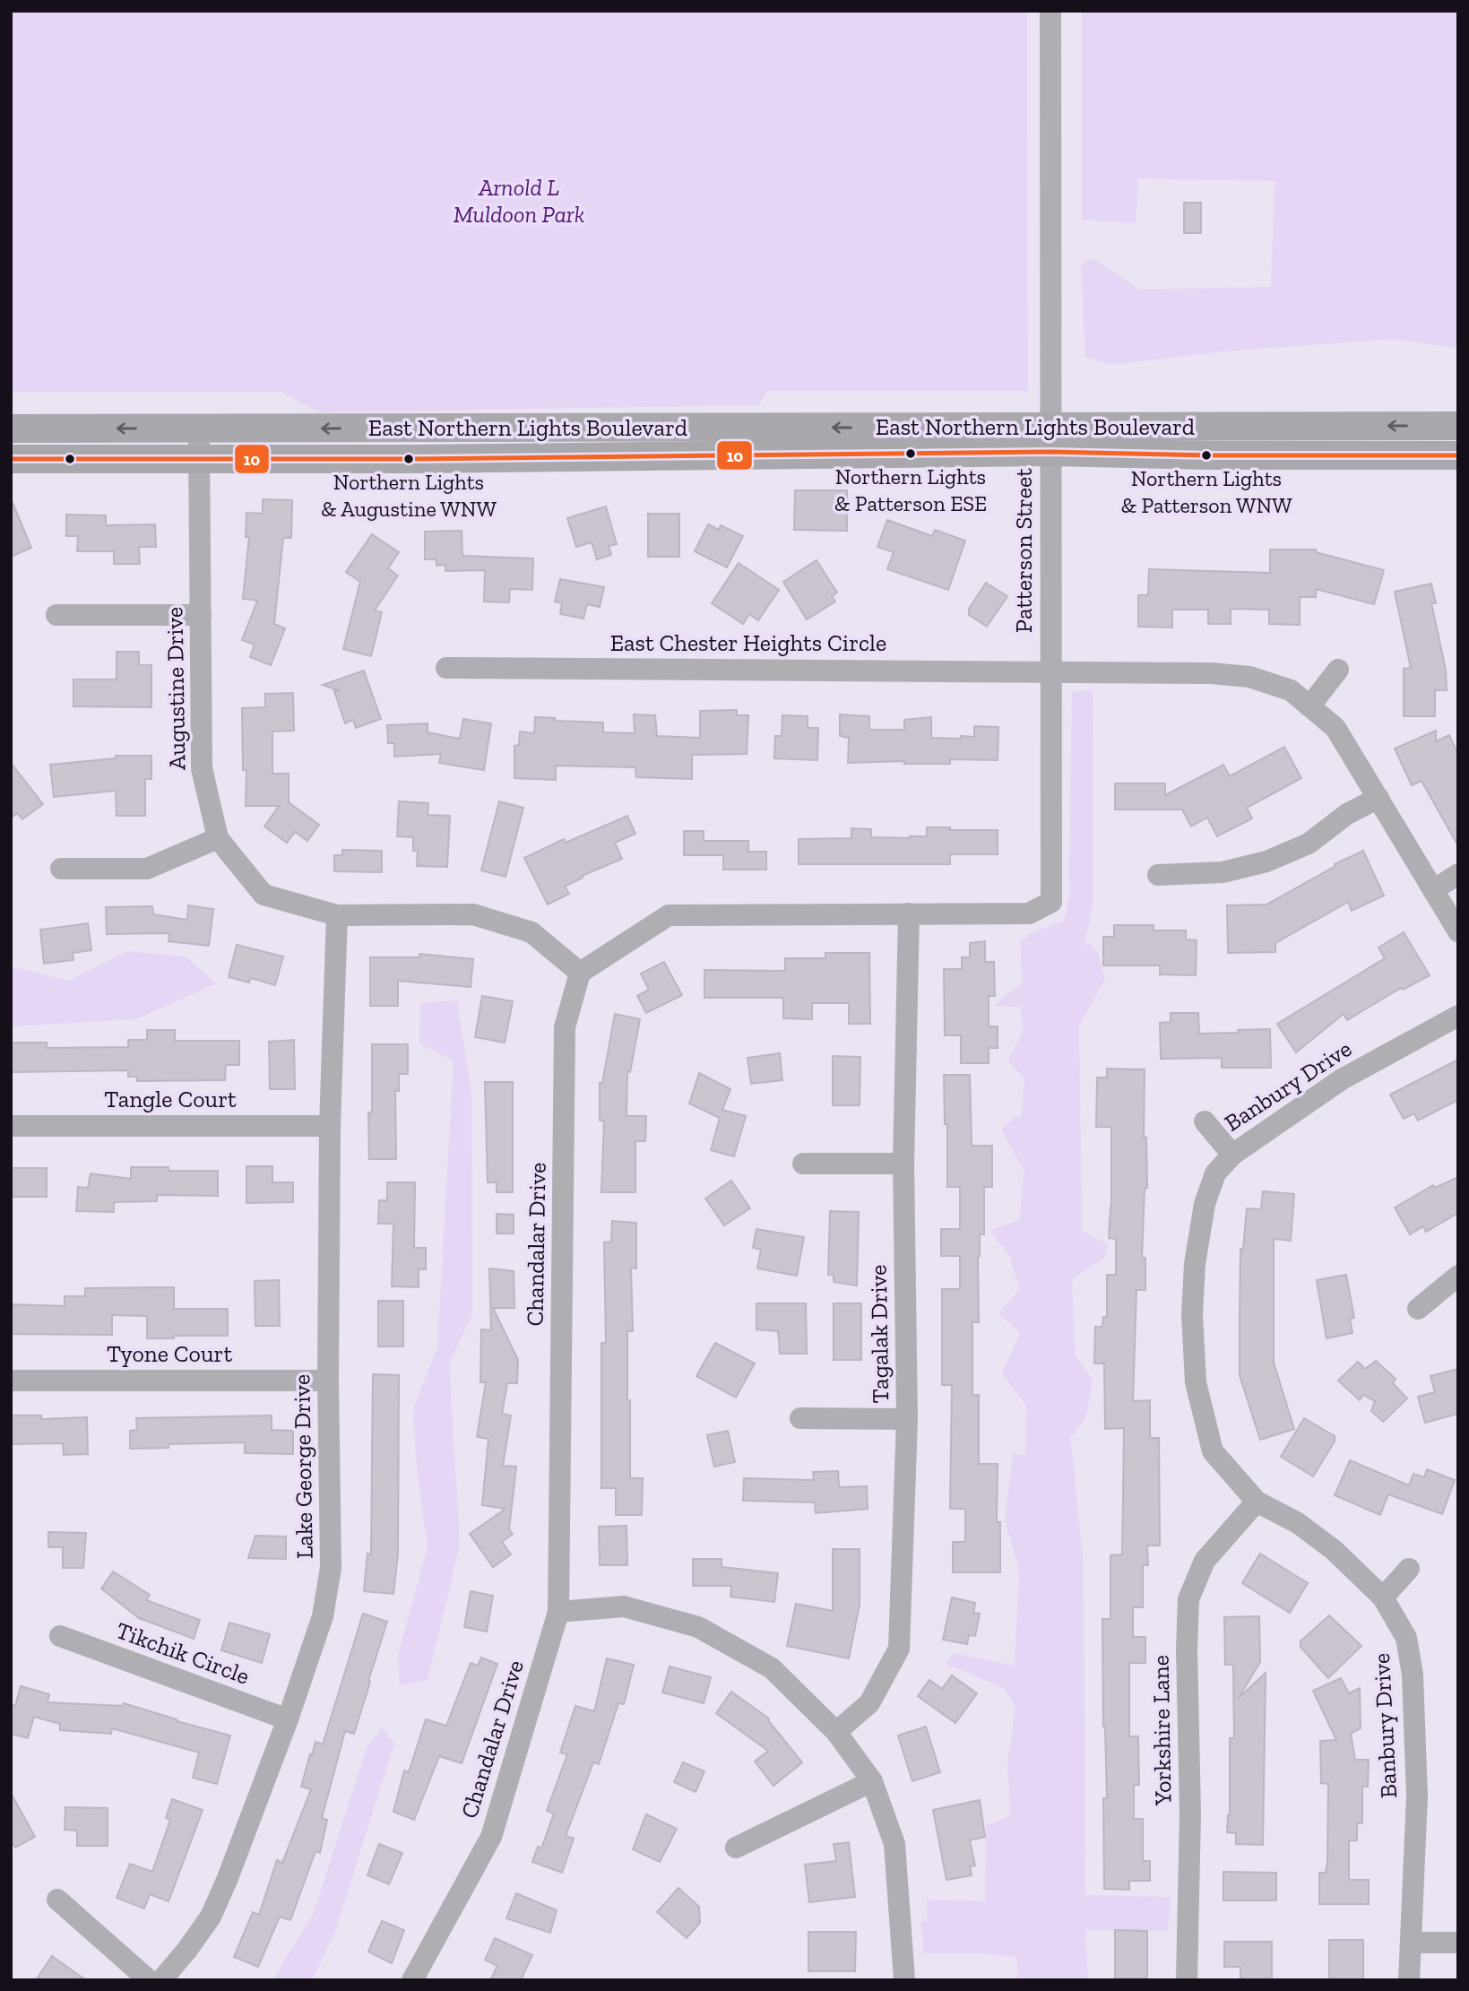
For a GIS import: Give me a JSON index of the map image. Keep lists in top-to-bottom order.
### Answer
{
  "streets": {
    "main road": ["East Northern Lights Boulevard"],
    "street": [
      "Patterson Street",
      "East Chester Heights Circle",
      "Augustine Drive",
      "Banbury Drive",
      "Tangle Court",
      "Chandalar Drive",
      "Tagalak Drive",
      "Tyone Court",
      "Lake George Drive",
      "Tikchik Circle",
      "Yorkshire Lane"
    ]
  },
  "crossings": [
    ["East Northern Lights Boulevard", "Patterson Street"],
    ["East Northern Lights Boulevard", "Augustine Drive"],
    ["Patterson Street", "East Chester Heights Circle"],
    ["Patterson Street", "Tagalak Drive"],
    ["Augustine Drive", "Chandalar Drive"],
    ["Augustine Drive", "Lake George Drive"],
    ["Banbury Drive", "Yorkshire Lane"],
    ["Tangle Court", "Lake George Drive"],
    ["Tyone Court", "Lake George Drive"],
    ["Lake George Drive", "Tikchik Circle"]
  ],
  "parks": ["Arnold L Muldoon Park"],
  "places": ["Northern Lights & Patterson ESE", "Northern Lights & Patterson WNW", "Northern Lights & Augustine WNW"],
  "lines": ["transit line 10"]
}
